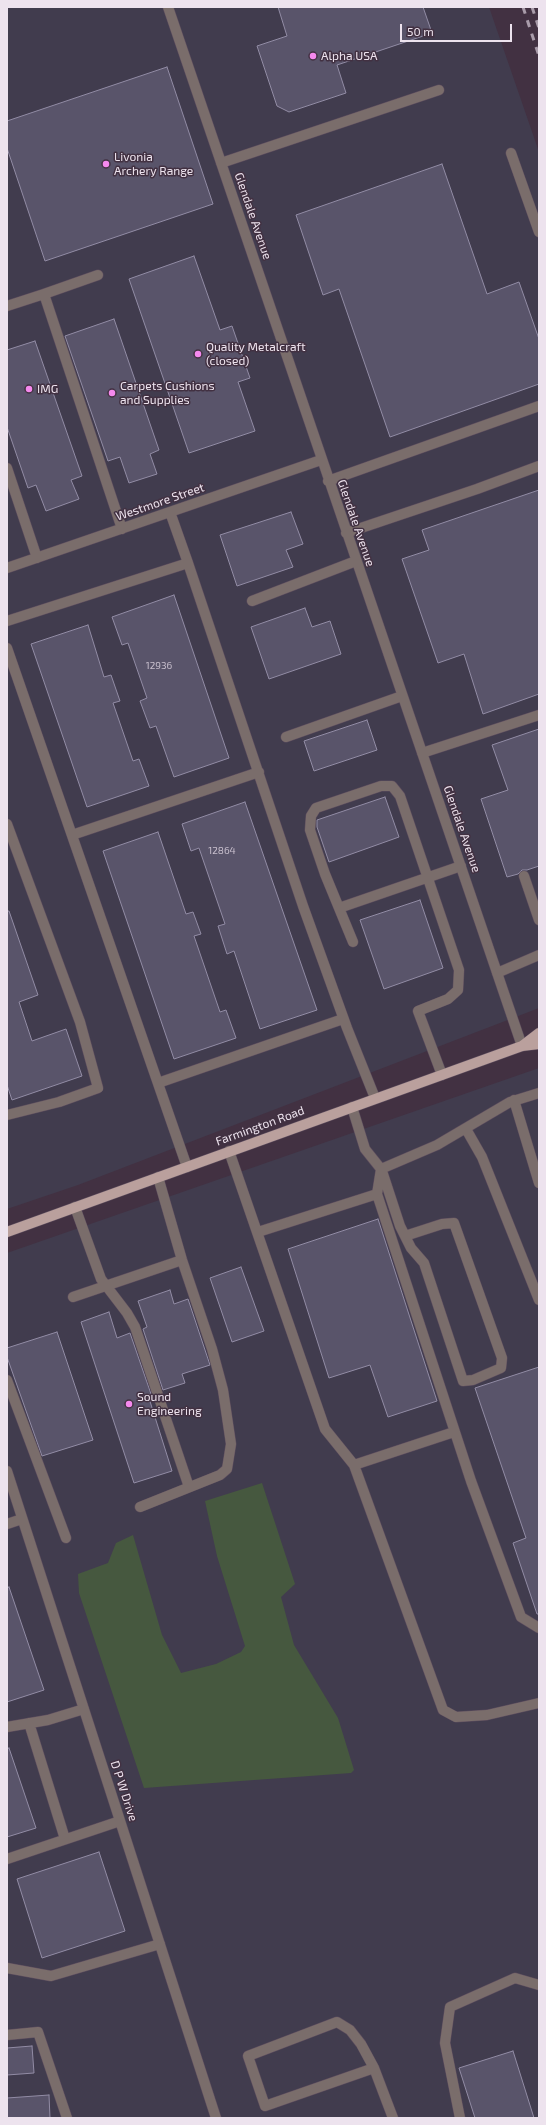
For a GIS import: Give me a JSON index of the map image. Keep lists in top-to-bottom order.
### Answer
{
  "streets": {
    "main road": ["Farmington Road"],
    "street": ["Glendale Avenue", "Westmore Street", "D P W Drive"]
  },
  "crossings": [
    ["Glendale Avenue", "Westmore Street"],
    ["Glendale Avenue", "Farmington Road"]
  ],
  "places": [
    "Alpha USA",
    "Livonia Archery Range",
    "Quality Metalcraft (closed)",
    "IMG",
    "Carpets Cushions and Supplies",
    "Sound Engineering"
  ],
  "house_numbers": ["12936", "12864"],
  "scale_bar": "50 m"
}
